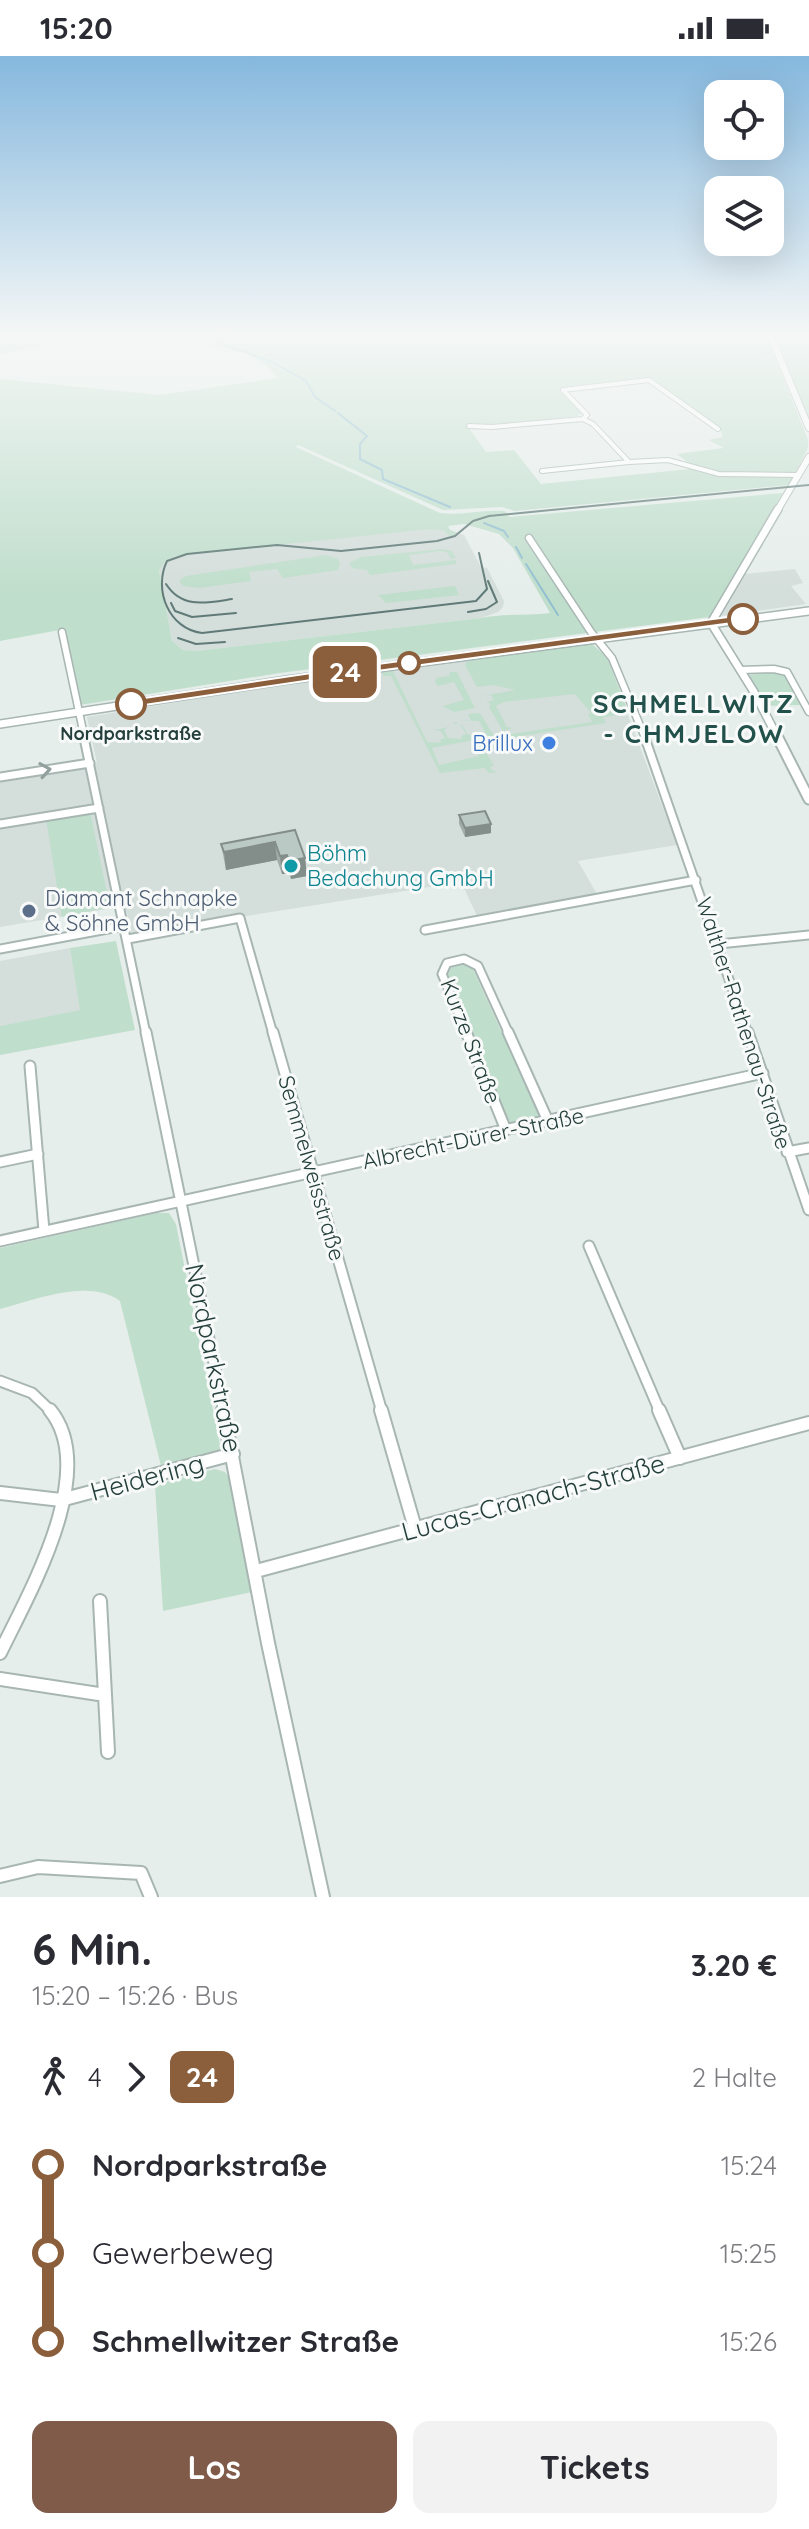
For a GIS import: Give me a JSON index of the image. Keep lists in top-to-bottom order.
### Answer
{
  "streets": {
    "street": [
      "Walther-Rathenau-Straße",
      "Kurze Straße",
      "Albrecht-Dürer-Straße",
      "Semmelweisstraße",
      "Nordparkstraße",
      "Heidering",
      "Lucas-Cranach-Straße"
    ]
  },
  "crossings": [
    ["Walther-Rathenau-Straße", "Albrecht-Dürer-Straße"],
    ["Kurze Straße", "Albrecht-Dürer-Straße"],
    ["Albrecht-Dürer-Straße", "Semmelweisstraße"],
    ["Albrecht-Dürer-Straße", "Nordparkstraße"],
    ["Semmelweisstraße", "Nordparkstraße"],
    ["Semmelweisstraße", "Lucas-Cranach-Straße"],
    ["Nordparkstraße", "Heidering"],
    ["Nordparkstraße", "Lucas-Cranach-Straße"]
  ],
  "districts": ["SCHMELLWITZ - CHMJELOW"],
  "places": [
    "Nordparkstraße",
    "Brillux",
    "Böhm Bedachung GmbH",
    "Diamant Schnapke & Söhne GmbH"
  ],
  "lines": ["bus line 24"],
  "page": {
    "status": "15:20",
    "on_map": "24",
    "heading": ["6 Min.", "15:20 – 15:26 · Bus", "3.20 €"],
    "legs": ["4", "24", "2 Halte"],
    "list": [
      {
        "name": "Nordparkstraße",
        "value": "15:24"
      },
      {
        "name": "Gewerbeweg",
        "value": "15:25"
      },
      {
        "name": "Schmellwitzer Straße",
        "value": "15:26"
      }
    ],
    "buttons": ["Los", "Tickets"]
  }
}
